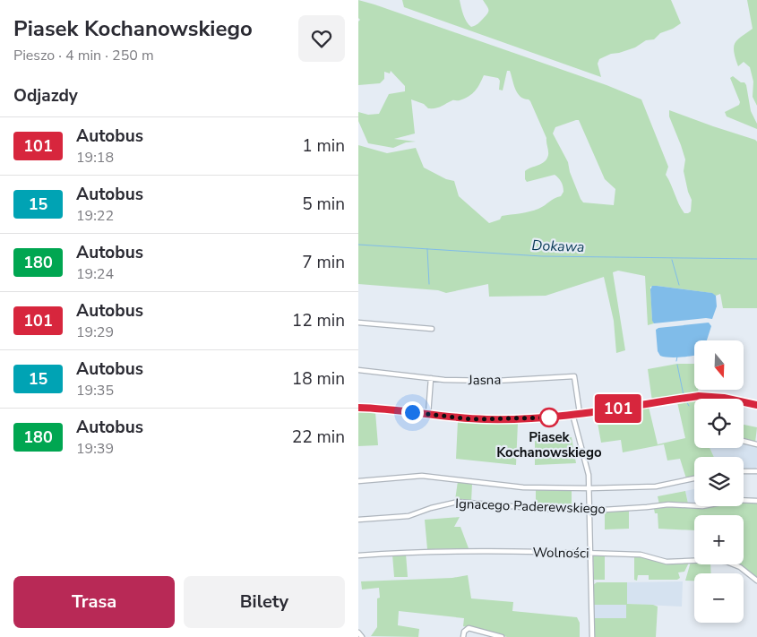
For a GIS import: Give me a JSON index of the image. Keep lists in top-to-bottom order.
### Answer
{
  "streets": {
    "street": ["Jasna", "Ignacego Paderewskiego", "Wolności"]
  },
  "water": ["Dokawa"],
  "places": ["Piasek Kochanowskiego"],
  "lines": ["bus line 101"],
  "north": "bottom",
  "page": {
    "heading": [
      ["Piasek Kochanowskiego", "Pieszo · 4 min · 250 m"],
      "Odjazdy"
    ],
    "on_map": "101",
    "list": [
      {
        "mark": "101",
        "name": "Autobus",
        "note": "19:18",
        "value": "1 min"
      },
      {
        "mark": "15",
        "name": "Autobus",
        "note": "19:22",
        "value": "5 min"
      },
      {
        "mark": "180",
        "name": "Autobus",
        "note": "19:24",
        "value": "7 min"
      },
      {
        "mark": "101",
        "name": "Autobus",
        "note": "19:29",
        "value": "12 min"
      },
      {
        "mark": "15",
        "name": "Autobus",
        "note": "19:35",
        "value": "18 min"
      },
      {
        "mark": "180",
        "name": "Autobus",
        "note": "19:39",
        "value": "22 min"
      }
    ],
    "map_buttons": ["+", "−"],
    "buttons": ["Trasa", "Bilety"]
  }
}
